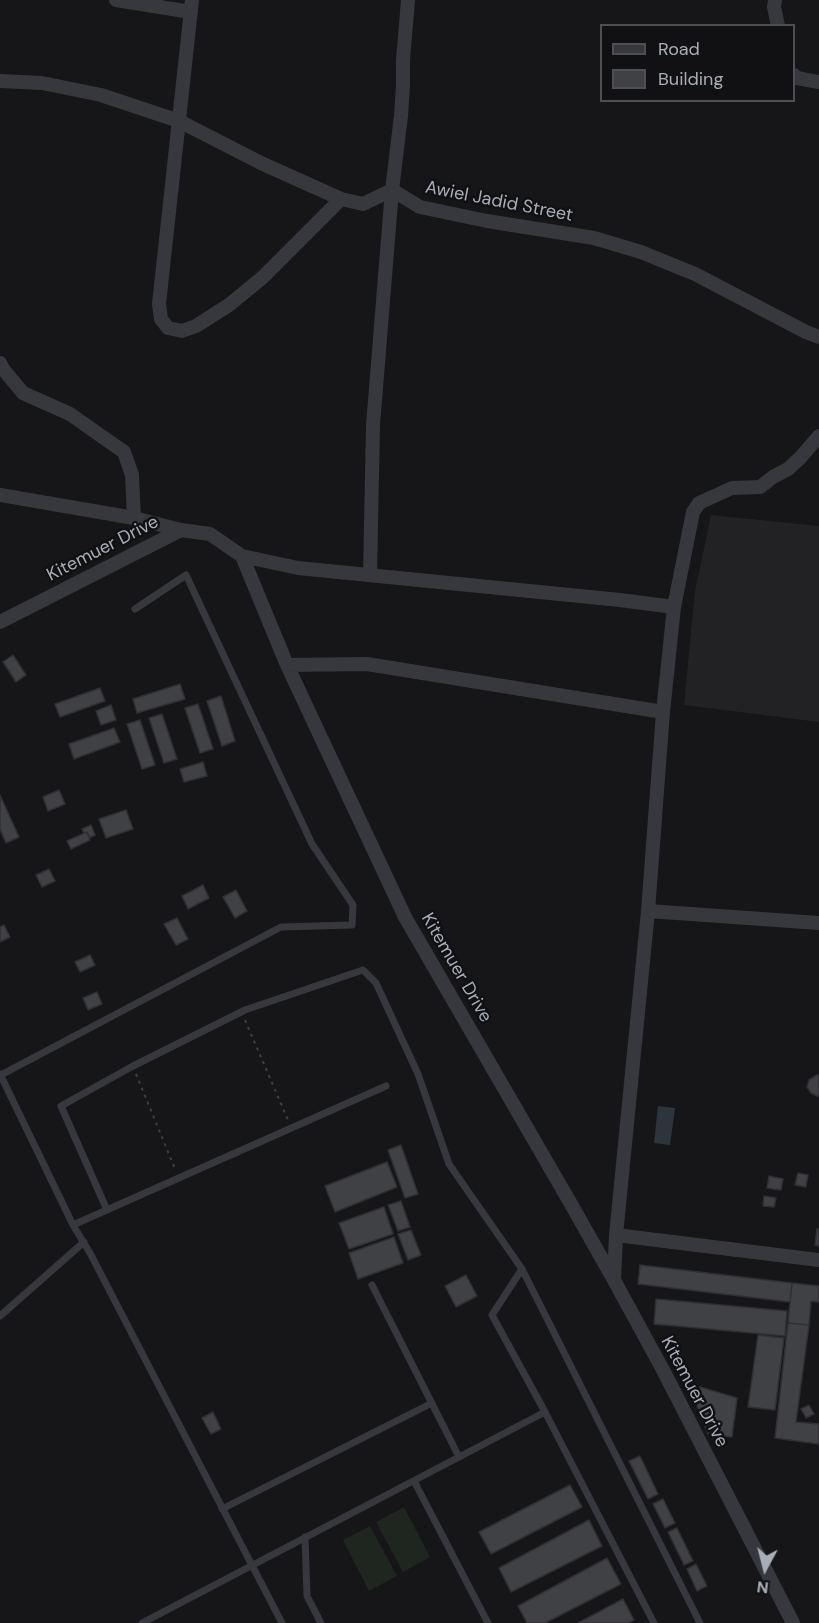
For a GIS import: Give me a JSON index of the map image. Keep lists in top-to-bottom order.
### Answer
{
  "streets": {
    "street": ["Awiel Jadid Street", "Kitemuer Drive"]
  },
  "legend": ["Road", "Building"],
  "north": "bottom"
}
